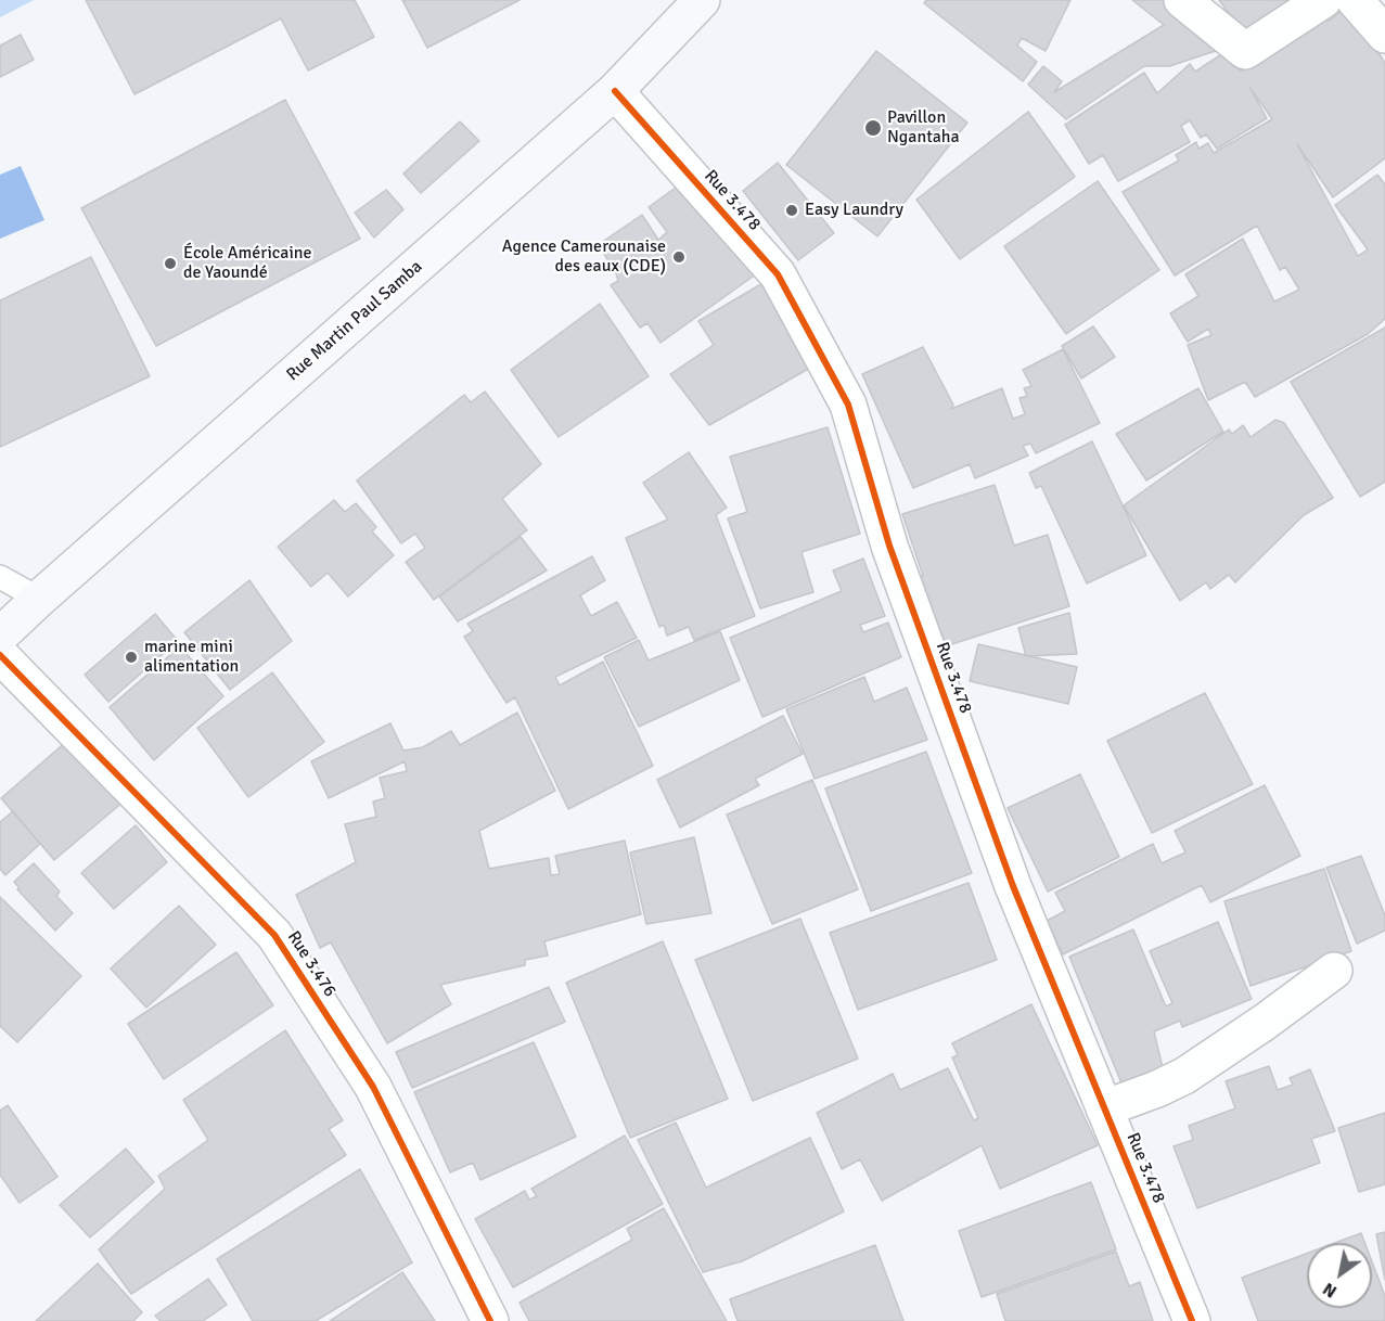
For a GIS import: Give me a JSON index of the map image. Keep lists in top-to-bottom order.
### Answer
{
  "streets": {
    "main road": ["Rue Martin Paul Samba"],
    "street": ["Rue 3.478", "Rue 3.476"]
  },
  "crossings": [
    ["Rue 3.478", "Rue Martin Paul Samba"]
  ],
  "places": [
    "Pavillon Ngantaha",
    "Easy Laundry",
    "Agence Camerounaise des eaux (CDE)",
    "École Américaine de Yaoundé",
    "marine mini alimentation"
  ],
  "north": "bottom left"
}
